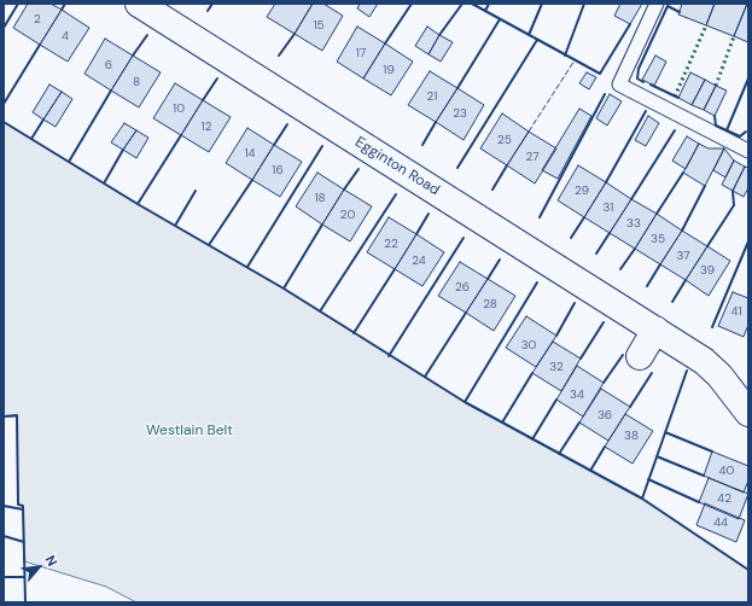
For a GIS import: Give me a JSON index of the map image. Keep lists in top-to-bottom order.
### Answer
{
  "streets": {
    "street": ["Egginton Road"]
  },
  "parks": ["Westlain Belt"],
  "house_numbers": [
    "2",
    "15",
    "4",
    "17",
    "6",
    "19",
    "8",
    "21",
    "10",
    "23",
    "12",
    "25",
    "14",
    "27",
    "16",
    "29",
    "18",
    "31",
    "20",
    "33",
    "35",
    "22",
    "37",
    "24",
    "39",
    "26",
    "28",
    "41",
    "30",
    "32",
    "34",
    "36",
    "38",
    "40",
    "42",
    "44"
  ],
  "north": "top right"
}
